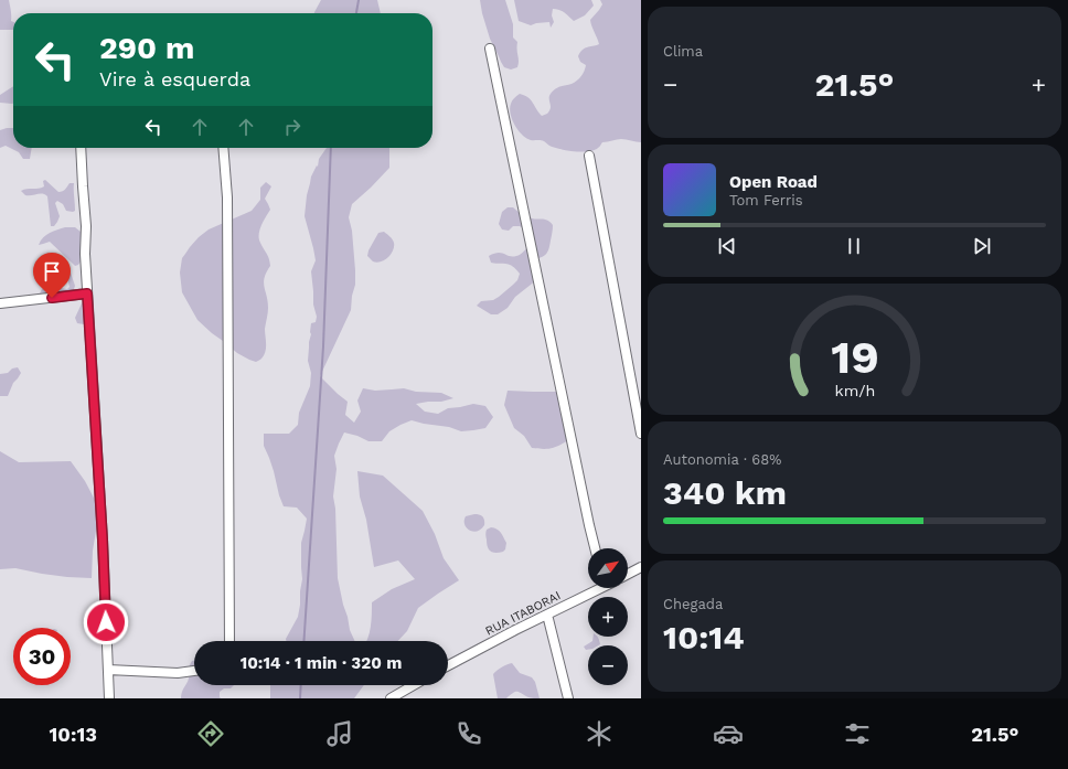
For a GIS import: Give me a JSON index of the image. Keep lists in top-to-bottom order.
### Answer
{
  "streets": {
    "street": ["RUA ITABORAI"]
  },
  "north": "top right",
  "page": {
    "tile": [
      "Clima",
      ["Autonomia · 68%", "340 km"],
      ["Chegada", "10:14"]
    ],
    "turn": ["290 m", "Vire à esquerda"],
    "heat": ["−", "21.5°", "+"],
    "song": ["Open Road", "Tom Ferris"],
    "map_buttons": ["+", "−"],
    "limit": "30",
    "trip": "10:14 · 1 min · 320 m",
    "tabs": ["10:13", "21.5°"],
    "gauge": ["19", "km/h"]
  }
}
